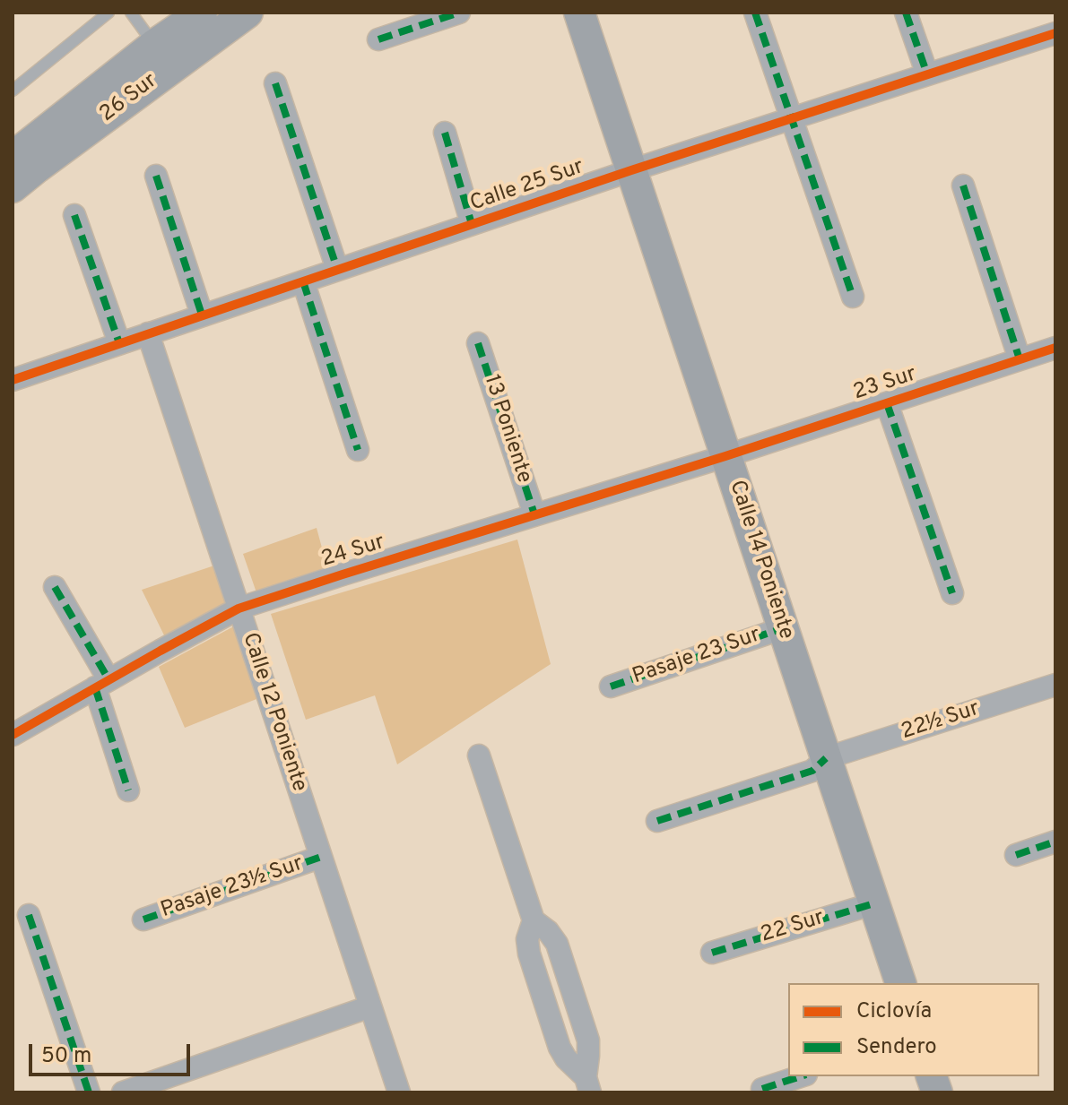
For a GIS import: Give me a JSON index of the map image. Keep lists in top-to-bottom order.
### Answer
{
  "streets": {
    "street": [
      "26 Sur",
      "Calle 25 Sur",
      "23 Sur",
      "13 Poniente",
      "24 Sur",
      "Calle 14 Poniente",
      "Pasaje 23 Sur",
      "Calle 12 Poniente",
      "22½ Sur",
      "Pasaje 23½ Sur",
      "22 Sur"
    ]
  },
  "crossings": [
    ["Calle 25 Sur", "Calle 14 Poniente"],
    ["Calle 25 Sur", "Calle 12 Poniente"],
    ["23 Sur", "24 Sur"],
    ["23 Sur", "Calle 14 Poniente"],
    ["13 Poniente", "24 Sur"],
    ["24 Sur", "Calle 14 Poniente"],
    ["24 Sur", "Calle 12 Poniente"],
    ["Calle 14 Poniente", "Pasaje 23 Sur"],
    ["Calle 14 Poniente", "22½ Sur"],
    ["Calle 14 Poniente", "22 Sur"],
    ["Calle 12 Poniente", "Pasaje 23½ Sur"]
  ],
  "legend": ["Ciclovía", "Sendero"],
  "scale_bar": "50 m"
}
